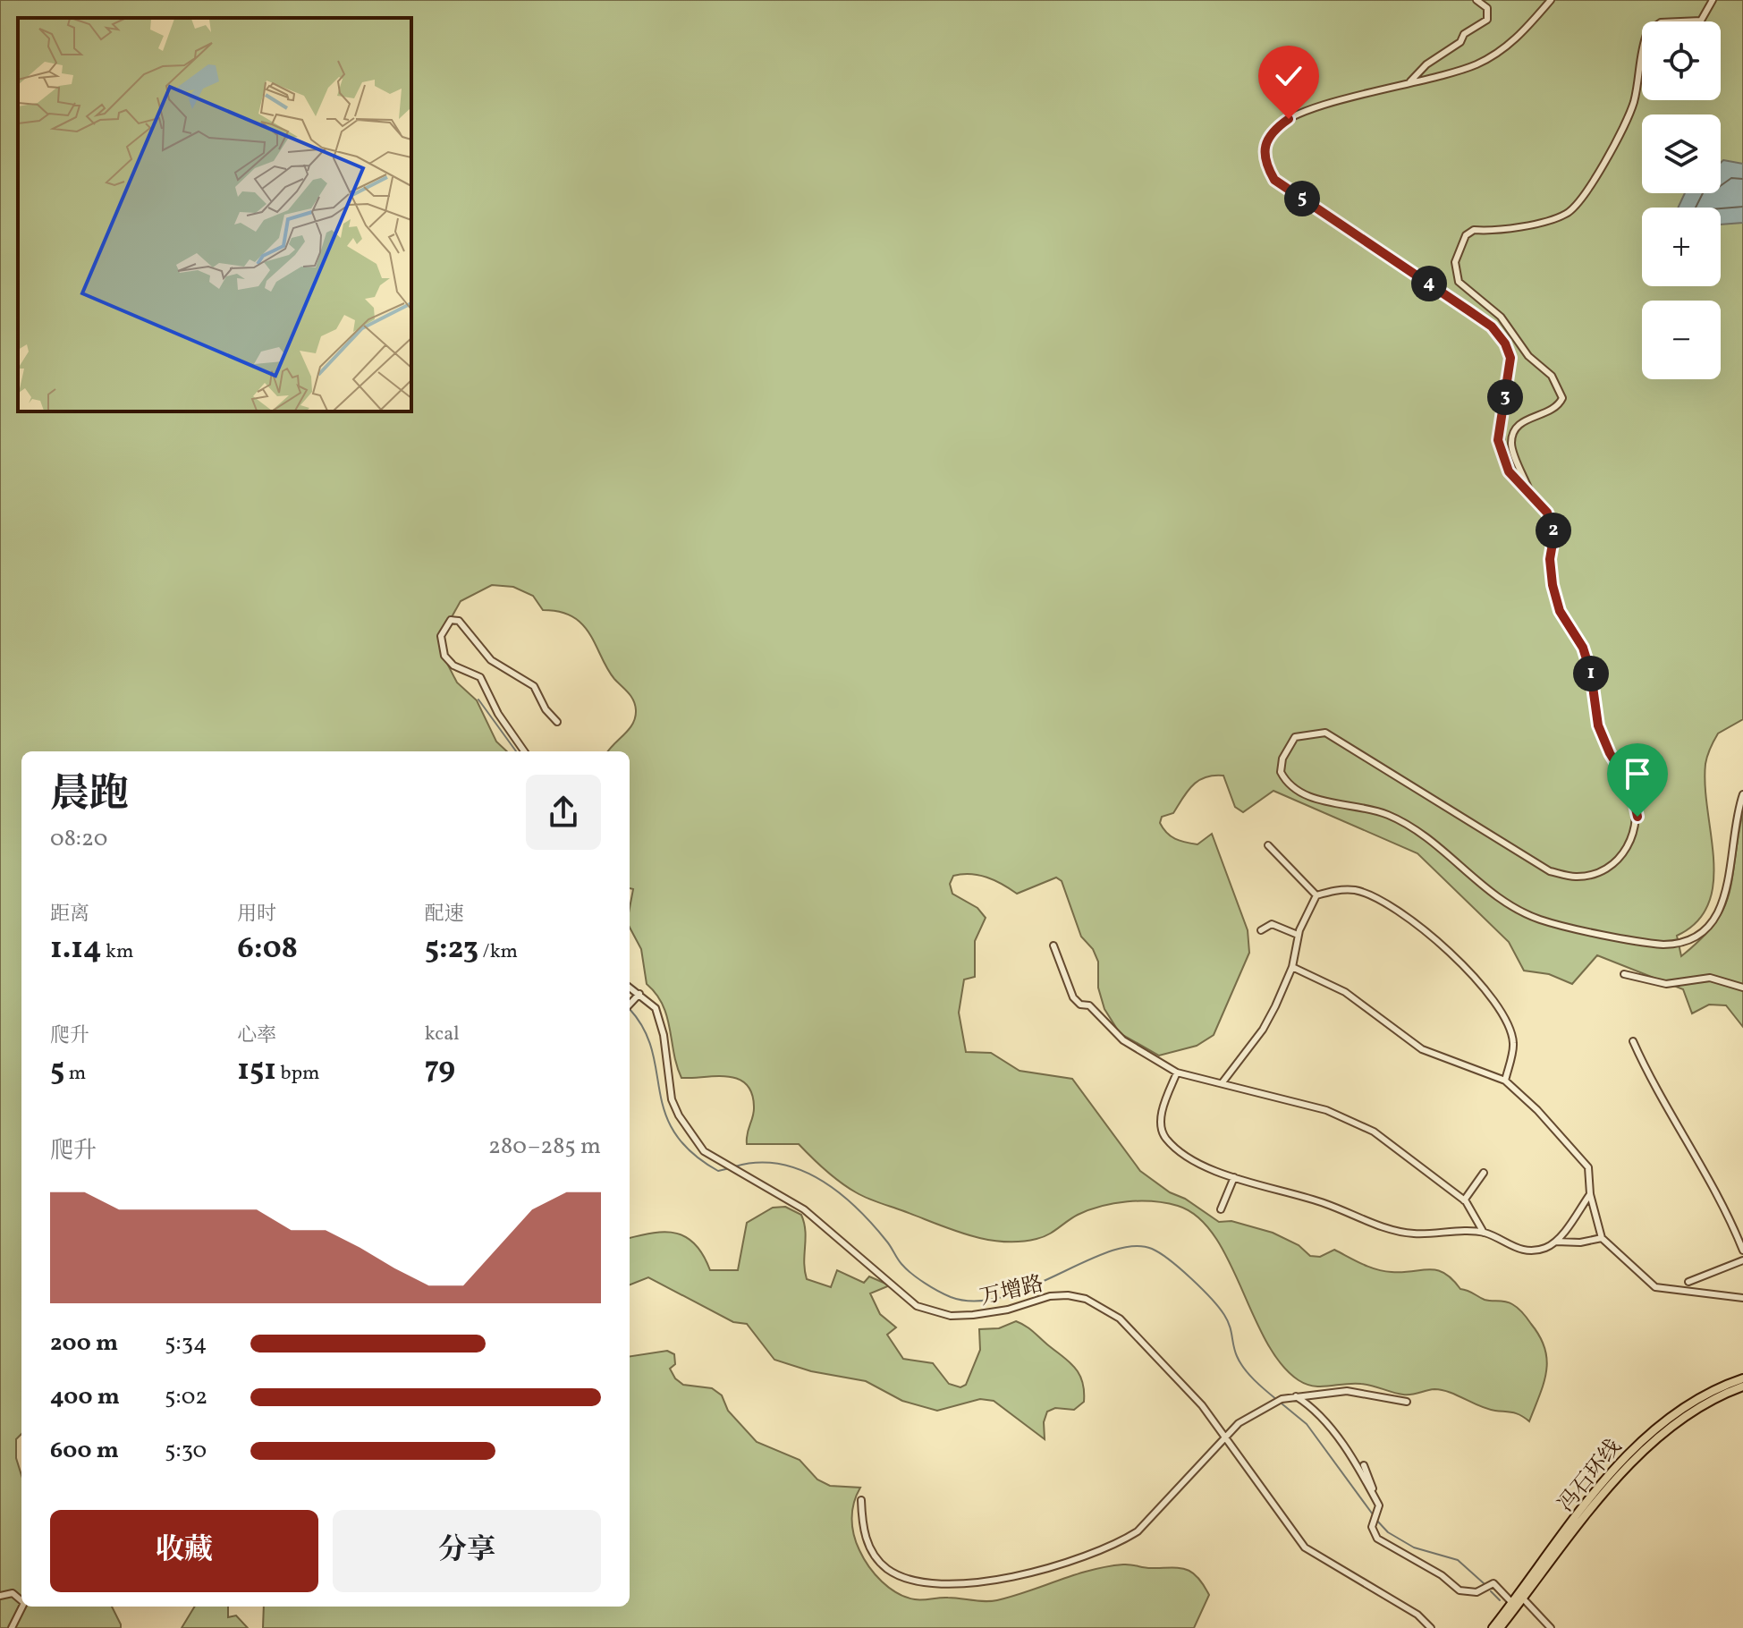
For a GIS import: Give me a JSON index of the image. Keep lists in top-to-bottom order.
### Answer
{
  "streets": {
    "main road": ["冯石环线"],
    "street": ["万增路"]
  },
  "page": {
    "map_buttons": ["+", "−"],
    "pins": [
      "5",
      "4",
      "3",
      "2",
      "1"
    ],
    "heading": ["晨跑", "08:20"],
    "stats": [
      ["距离", "1.14 km"],
      ["用时", "6:08"],
      ["配速", "5:23 /km"],
      ["爬升", "5 m"],
      ["心率", "151 bpm"],
      ["kcal", "79"]
    ],
    "chart": ["爬升", "280–285 m"],
    "list": [
      {
        "name": "200 m",
        "note": "5:34"
      },
      {
        "name": "400 m",
        "note": "5:02"
      },
      {
        "name": "600 m",
        "note": "5:30"
      }
    ],
    "buttons": ["收藏", "分享"]
  }
}
